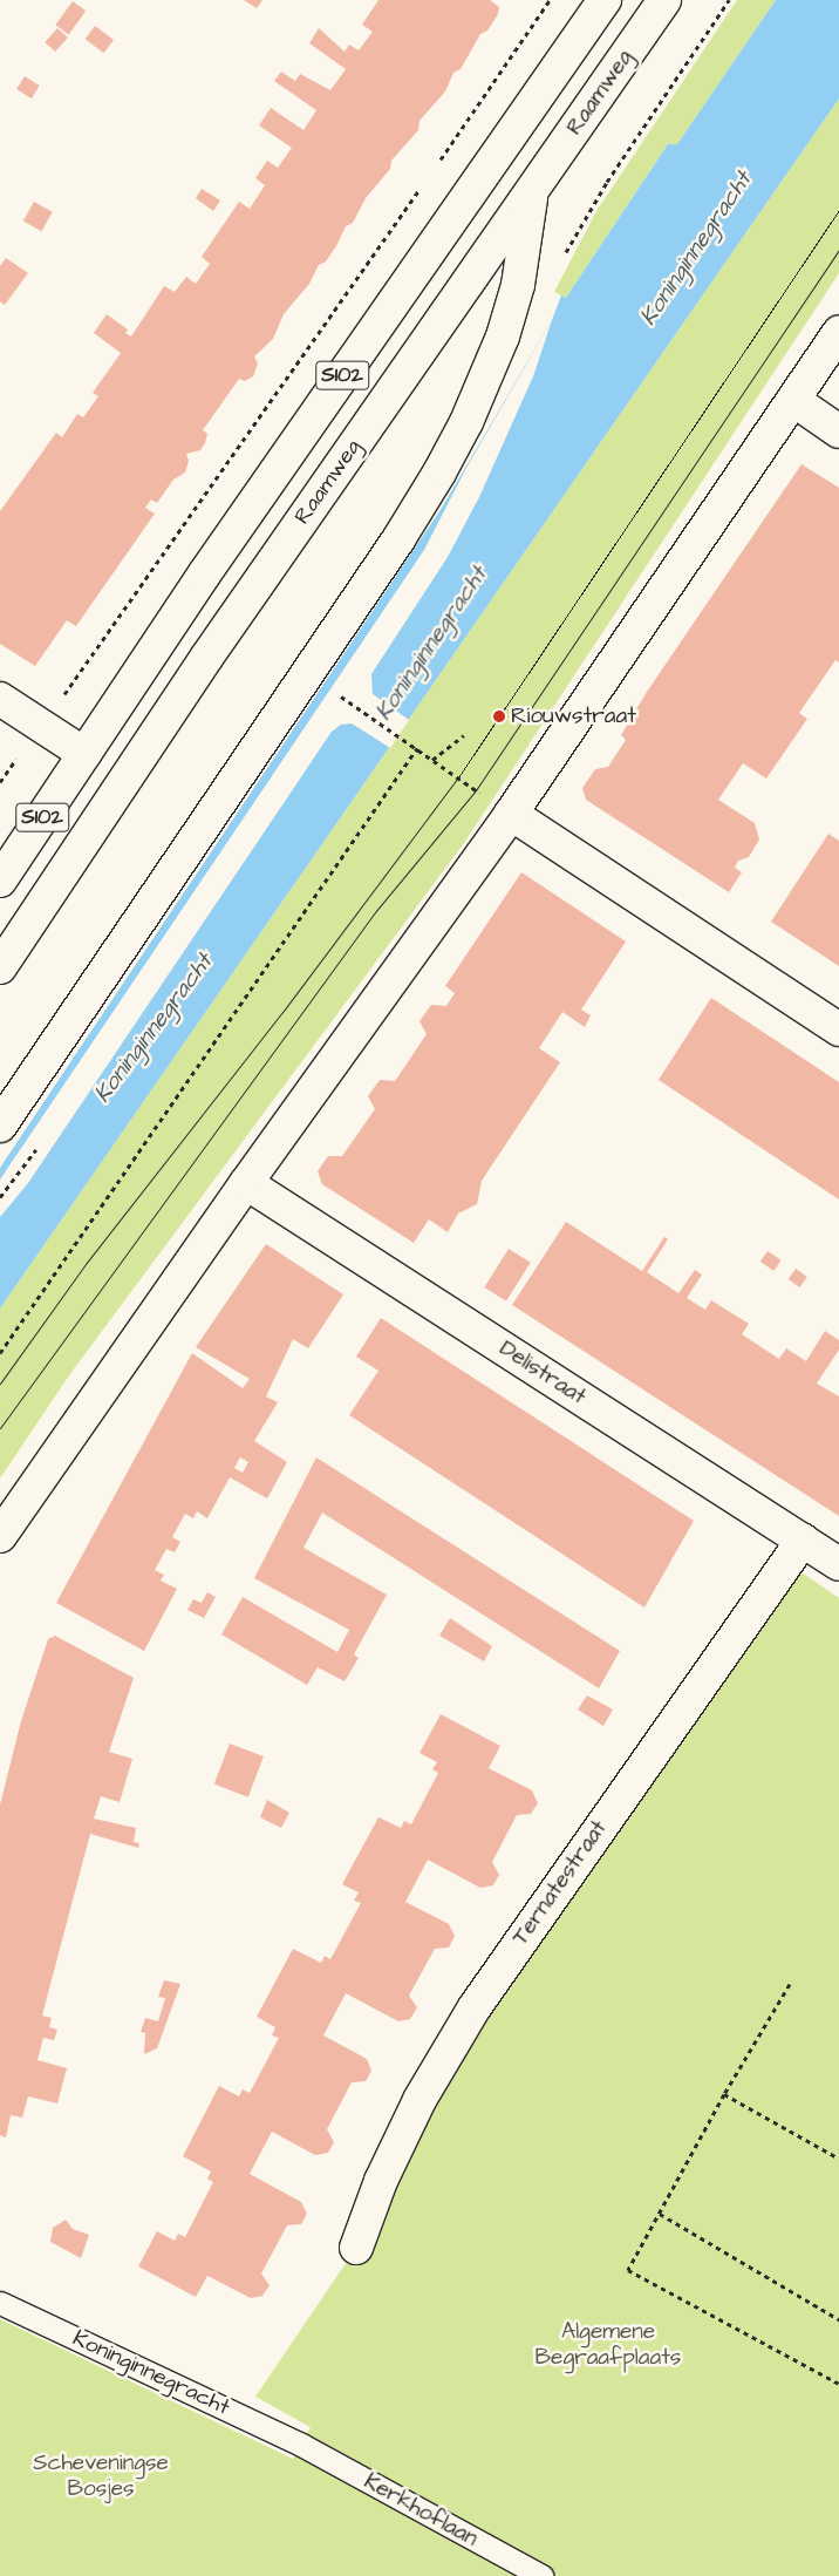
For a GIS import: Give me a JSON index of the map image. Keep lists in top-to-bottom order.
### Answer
{
  "streets": {
    "street": [
      "Raamweg",
      "S102",
      "Delistraat",
      "Ternatestraat"
    ],
    "lane": ["Koninginnegracht", "Kerkhoflaan"]
  },
  "crossings": [
    ["Delistraat", "Ternatestraat"],
    ["Koninginnegracht", "Kerkhoflaan"]
  ],
  "water": ["Koninginnegracht"],
  "parks": ["Algemene Begraafplaats", "Scheveningse Bosjes"],
  "places": ["Riouwstraat"]
}
